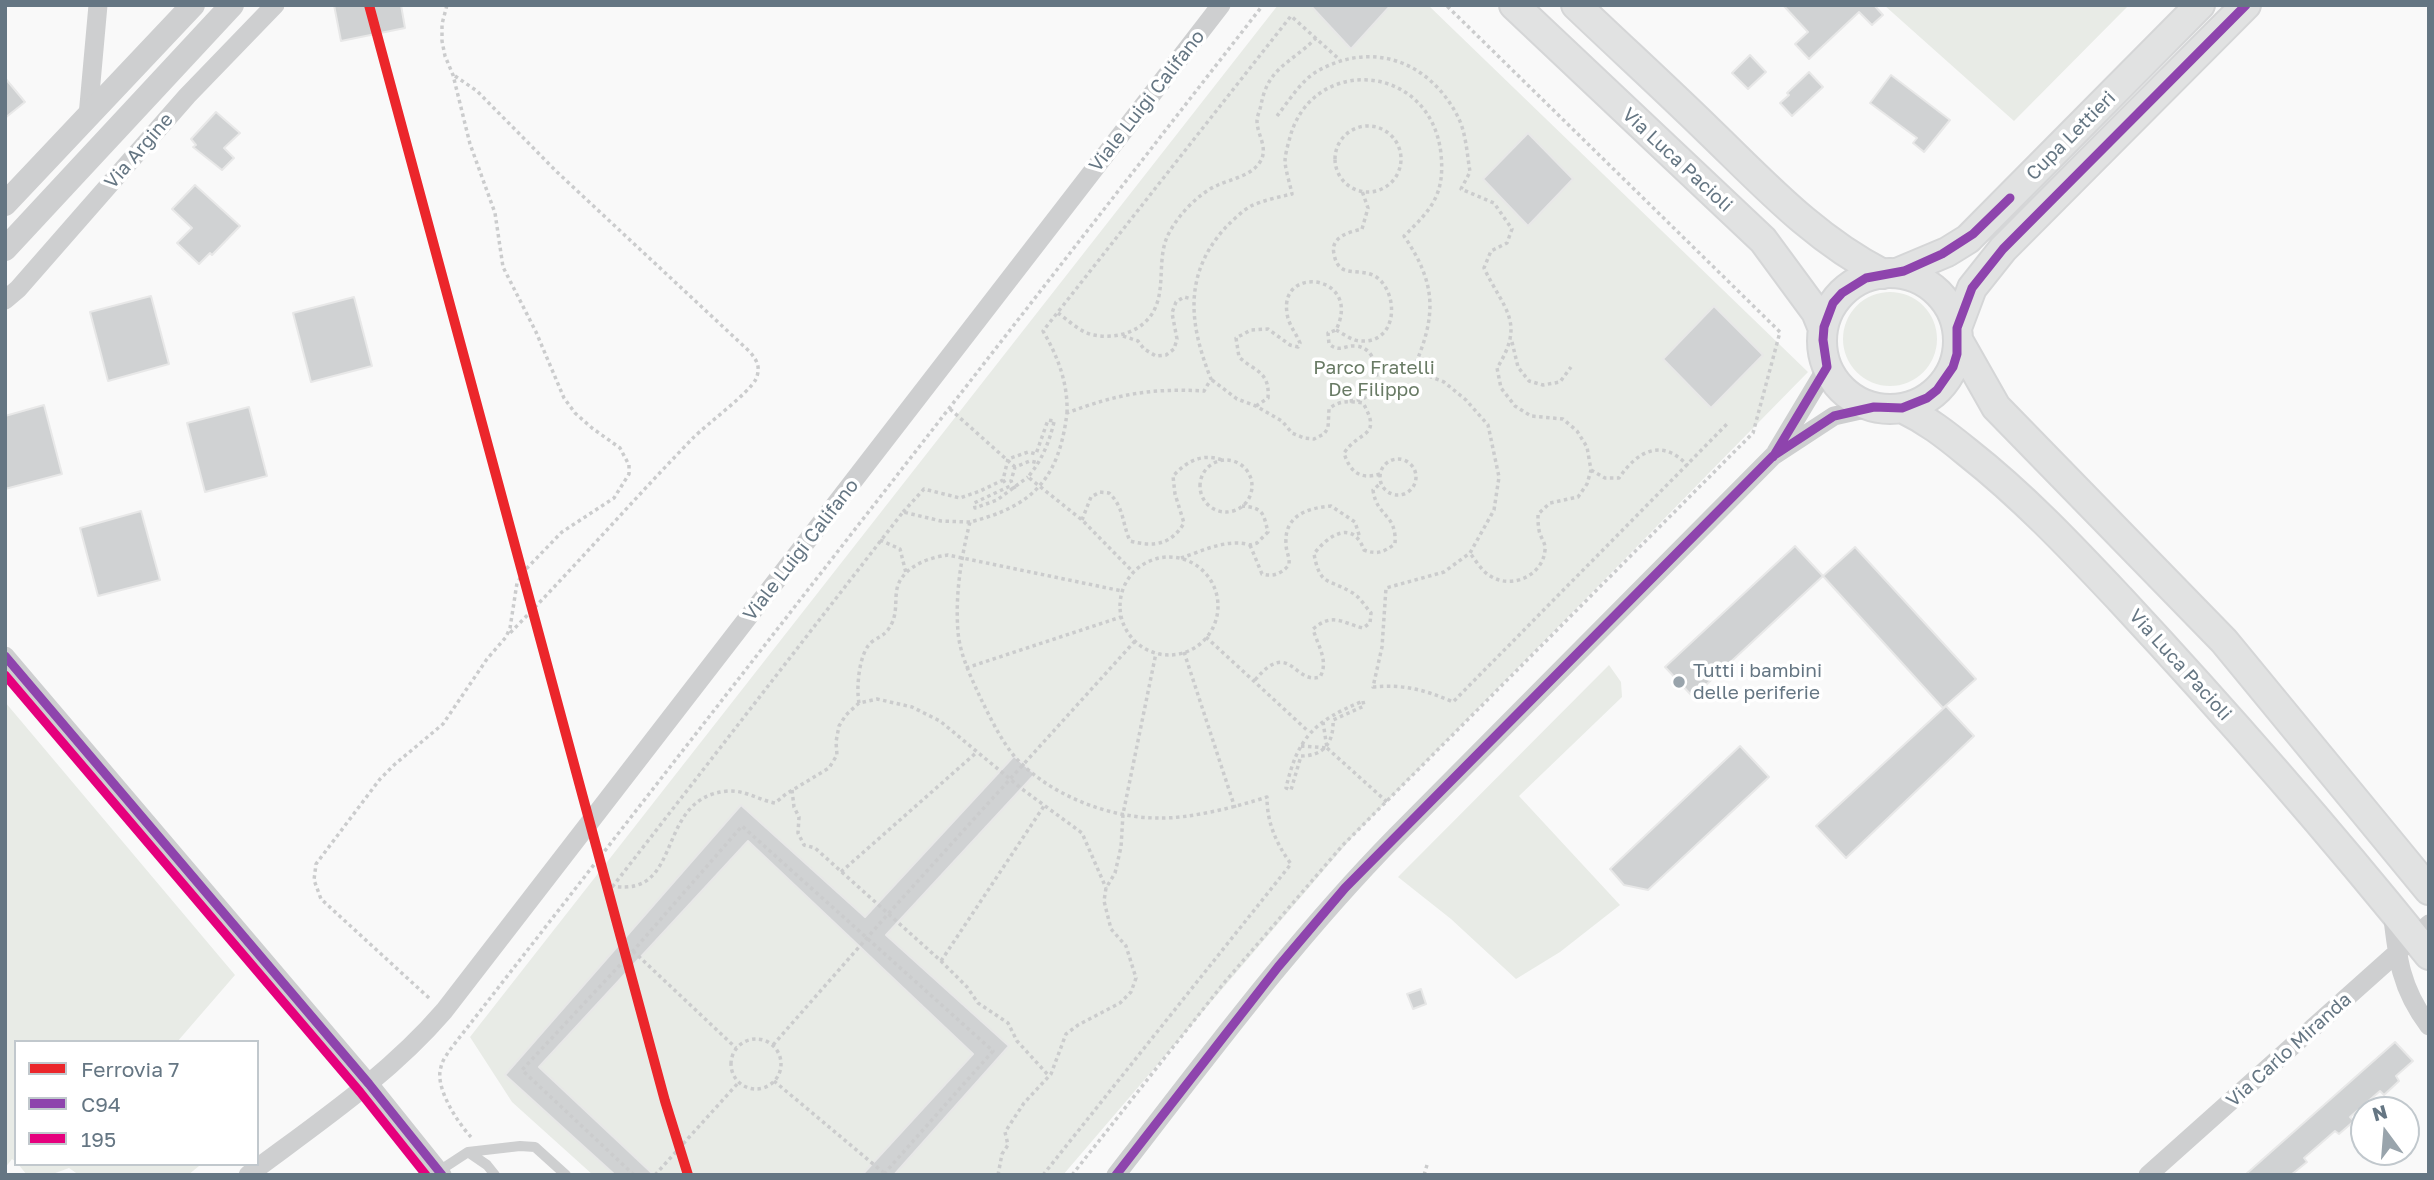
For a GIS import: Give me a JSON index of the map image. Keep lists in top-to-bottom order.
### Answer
{
  "streets": {
    "main road": ["Cupa Lettieri", "Via Luca Pacioli"],
    "street": ["Viale Luigi Califano", "Via Argine", "Via Carlo Miranda"]
  },
  "crossings": [
    ["Cupa Lettieri", "Via Luca Pacioli"],
    ["Via Luca Pacioli", "Via Carlo Miranda"]
  ],
  "parks": ["Parco Fratelli De Filippo"],
  "places": ["Tutti i bambini delle periferie"],
  "lines": ["rail line 7", "transit line C94", "transit line 195"],
  "legend": ["Ferrovia 7", "C94", "195"],
  "north": "top"
}
